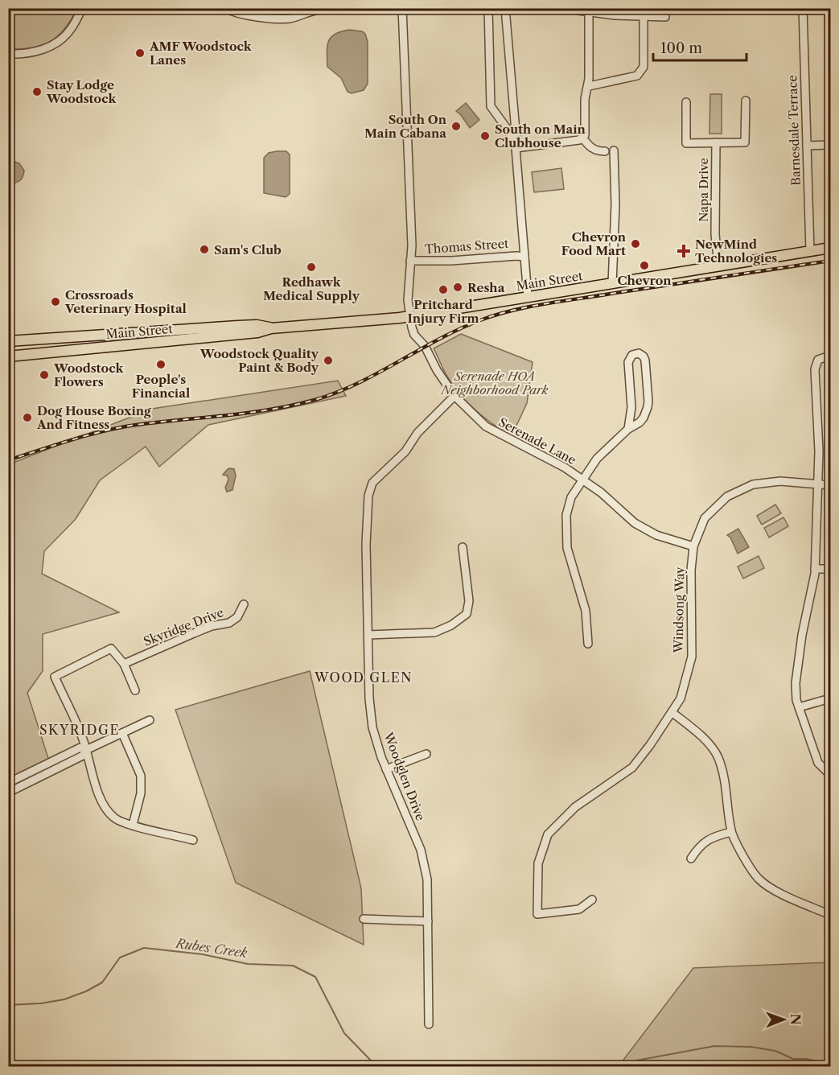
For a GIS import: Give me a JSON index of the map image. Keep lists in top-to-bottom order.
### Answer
{
  "streets": {
    "main road": ["Main Street"],
    "street": [
      "Barnesdale Terrace",
      "Napa Drive",
      "Thomas Street",
      "Serenade Lane",
      "Windsong Way",
      "Skyridge Drive",
      "Woodglen Drive"
    ]
  },
  "crossings": [
    ["Barnesdale Terrace", "Main Street"],
    ["Napa Drive", "Main Street"],
    ["Thomas Street", "Serenade Lane"],
    ["Main Street", "Serenade Lane"],
    ["Serenade Lane", "Windsong Way"],
    ["Serenade Lane", "Woodglen Drive"]
  ],
  "districts": ["WOOD GLEN", "SKYRIDGE"],
  "water": ["Rubes Creek"],
  "parks": ["Serenade HOA Neighborhood Park"],
  "places": {
    "other": [
      "AMF Woodstock Lanes",
      "Stay Lodge Woodstock",
      "South On Main Cabana",
      "South on Main Clubhouse",
      "Chevron Food Mart",
      "Sam's Club",
      "Chevron",
      "Redhawk Medical Supply",
      "Resha",
      "Pritchard Injury Firm",
      "Crossroads Veterinary Hospital",
      "Woodstock Quality Paint & Body",
      "People's Financial",
      "Woodstock Flowers",
      "Dog House Boxing And Fitness"
    ],
    "health": ["NewMind Technologies"]
  },
  "scale_bar": "100 m",
  "north": "right"
}
